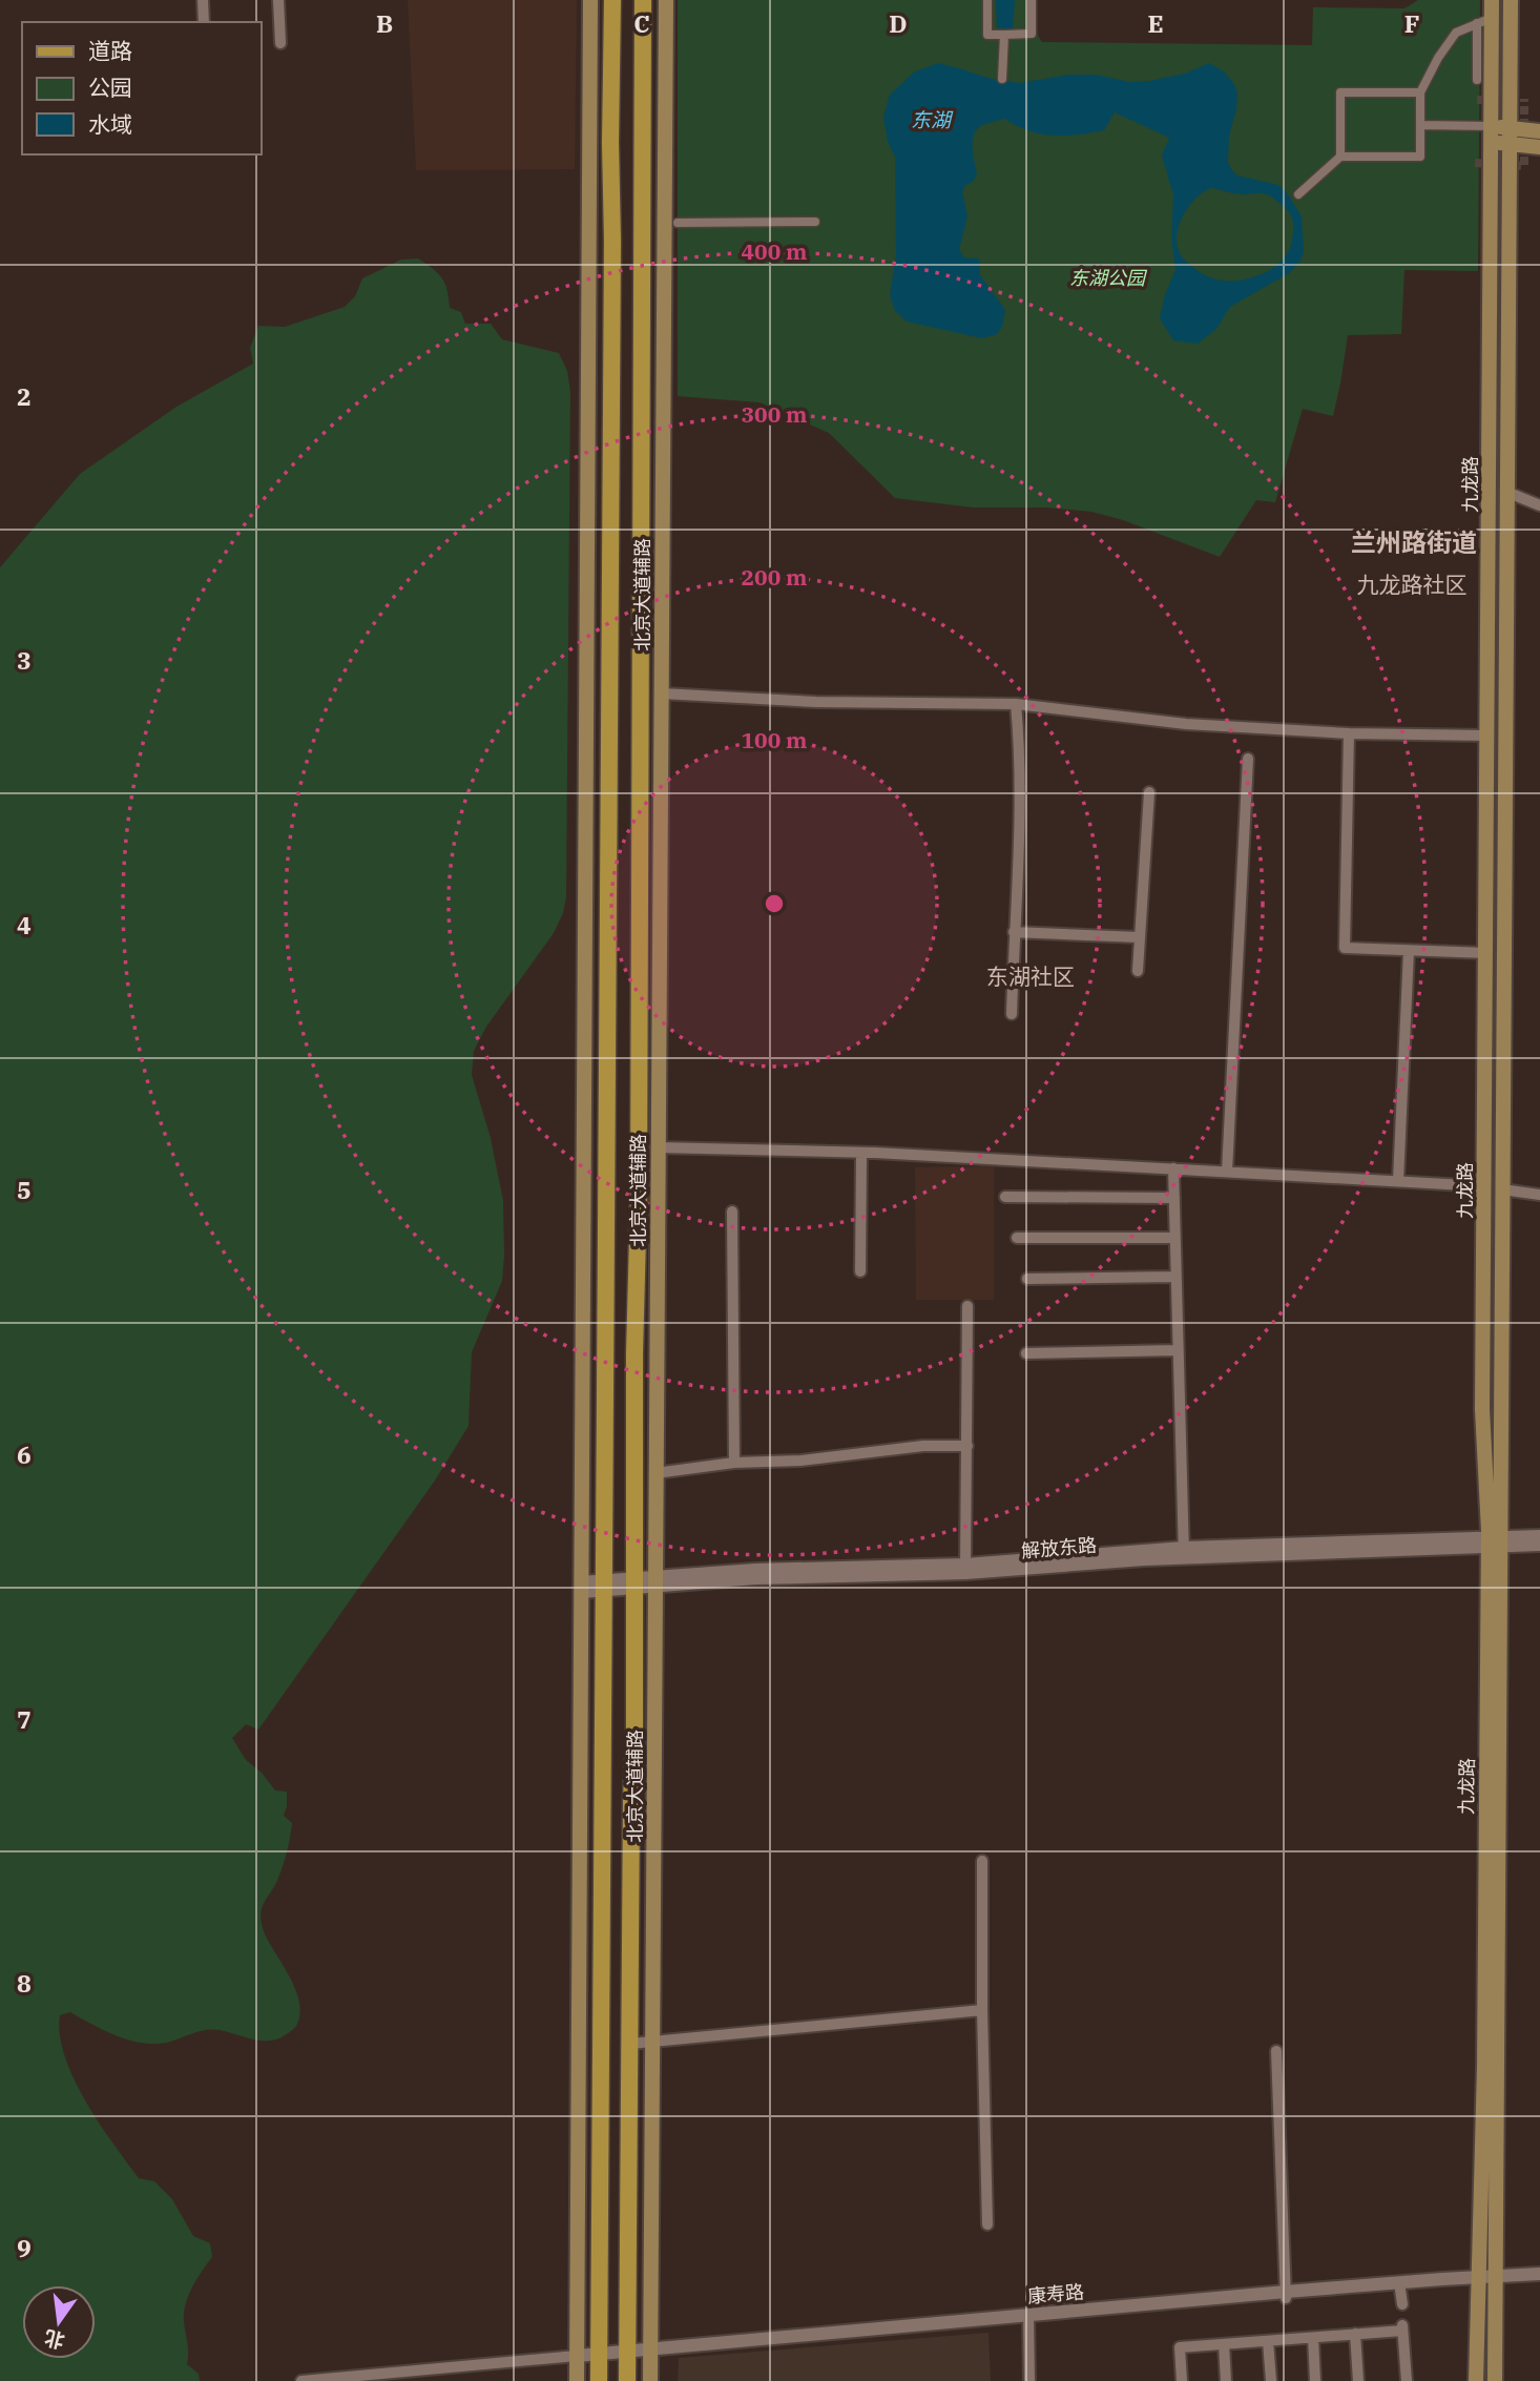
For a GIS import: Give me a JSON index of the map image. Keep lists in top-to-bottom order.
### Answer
{
  "streets": {
    "main road": ["九龙路", "北京大道辅路"],
    "street": ["解放东路", "康寿路"]
  },
  "crossings": [
    ["九龙路", "解放东路"],
    ["九龙路", "康寿路"],
    ["北京大道辅路", "解放东路"],
    ["北京大道辅路", "康寿路"]
  ],
  "districts": ["兰州路街道", "九龙路社区", "东湖社区"],
  "water": ["东湖"],
  "parks": ["东湖公园"],
  "legend": ["道路", "公园", "水域"],
  "north": "bottom",
  "grid": {
    "columns": [
      "B",
      "C",
      "D",
      "E",
      "F"
    ],
    "rows": [
      "2",
      "3",
      "4",
      "5",
      "6",
      "7",
      "8",
      "9"
    ]
  },
  "rings": [
    "400 m",
    "300 m",
    "200 m",
    "100 m"
  ]
}
